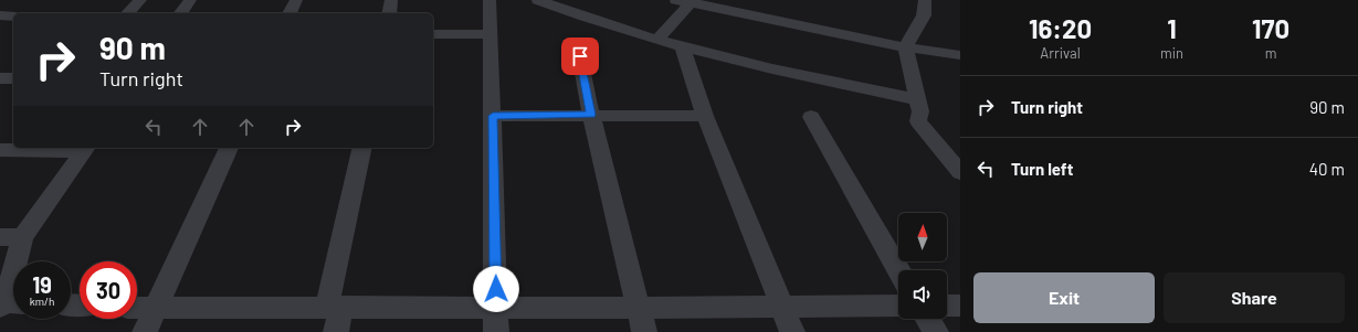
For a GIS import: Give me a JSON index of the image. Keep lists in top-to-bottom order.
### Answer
{
  "north": "top",
  "page": {
    "eta": [
      "16:20",
      "Arrival",
      "1",
      "min",
      "170",
      "m"
    ],
    "turn": ["90 m", "Turn right"],
    "list": [
      {
        "name": "Turn right",
        "value": "90 m"
      },
      {
        "name": "Turn left",
        "value": "40 m"
      }
    ],
    "speed": "19 km/h",
    "limit": "30",
    "buttons": ["Exit", "Share"]
  }
}
